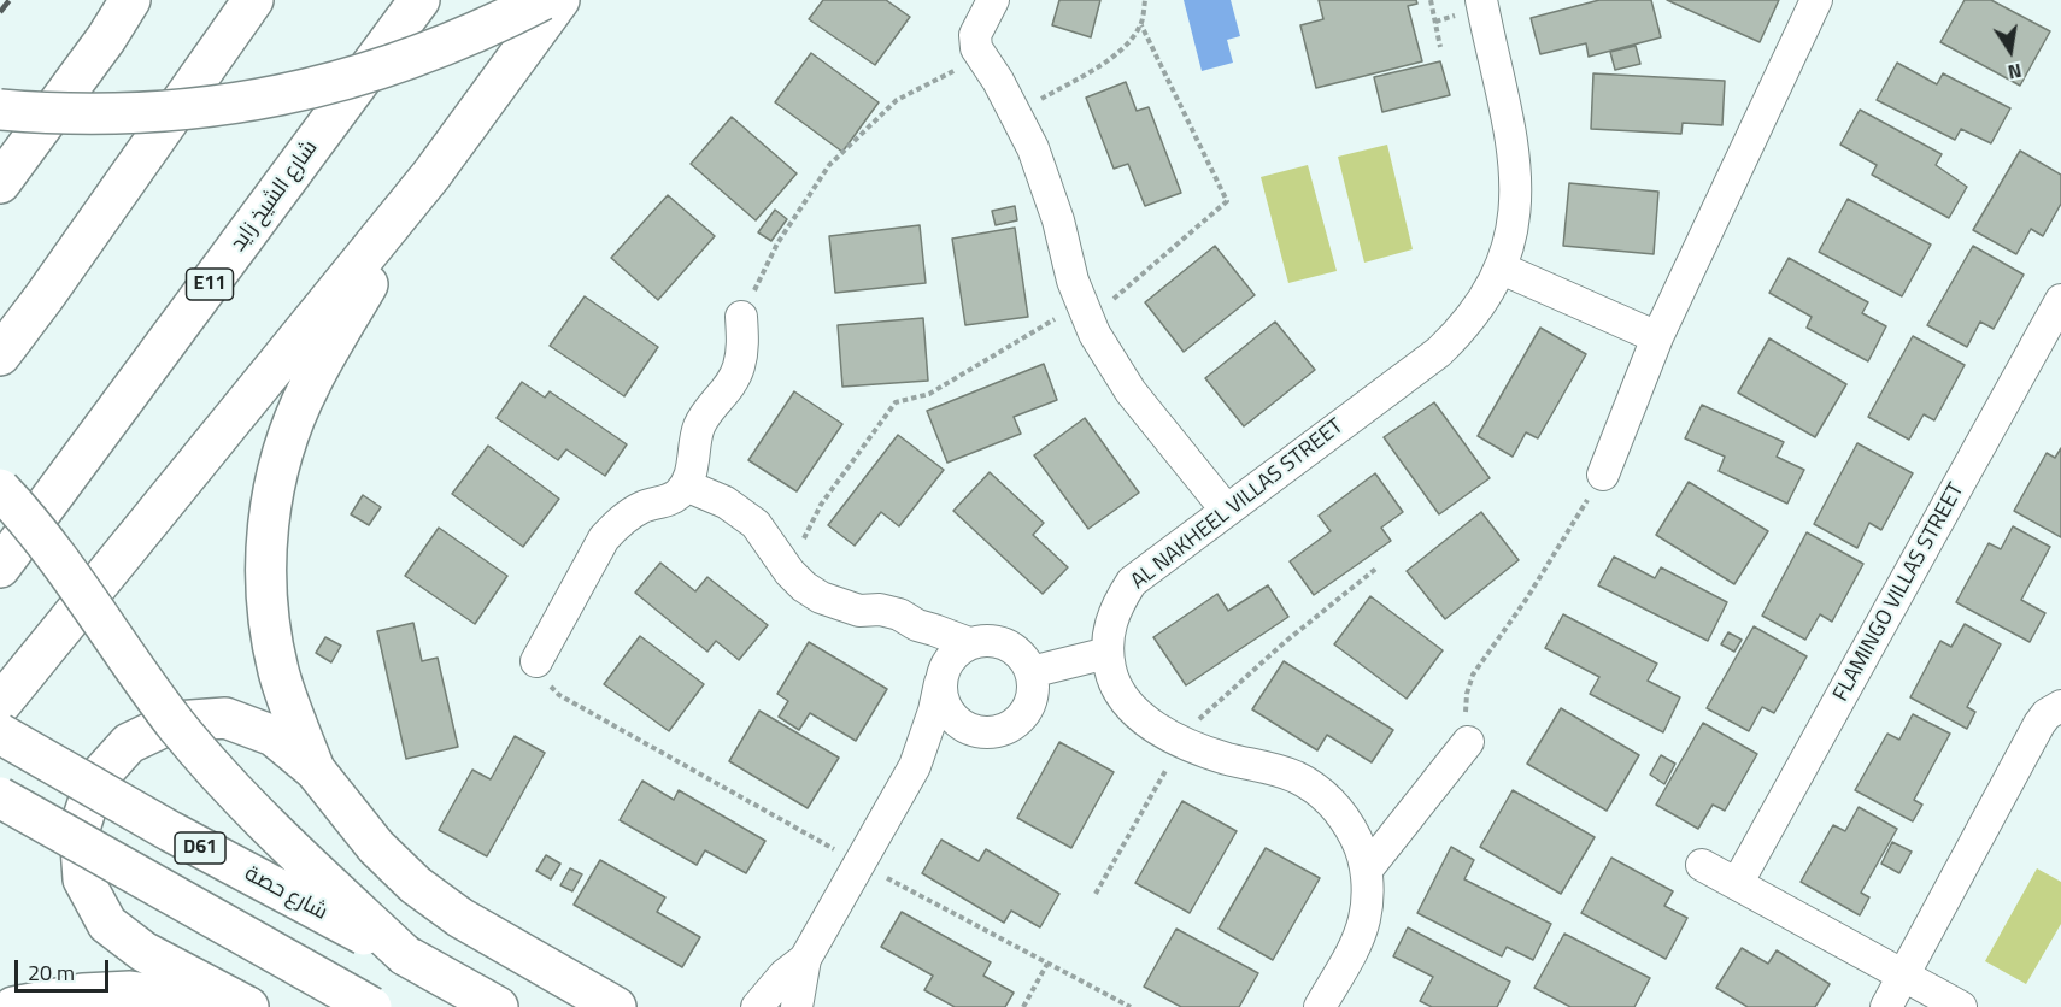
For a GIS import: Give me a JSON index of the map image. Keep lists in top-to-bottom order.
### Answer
{
  "streets": {
    "main road": [
      "شارع الشيخ زايد",
      "E11",
      "D61",
      "شارع حصة"
    ],
    "street": ["AL NAKHEEL VILLAS STREET", "FLAMINGO VILLAS STREET"]
  },
  "scale_bar": "20 m",
  "north": "bottom"
}
